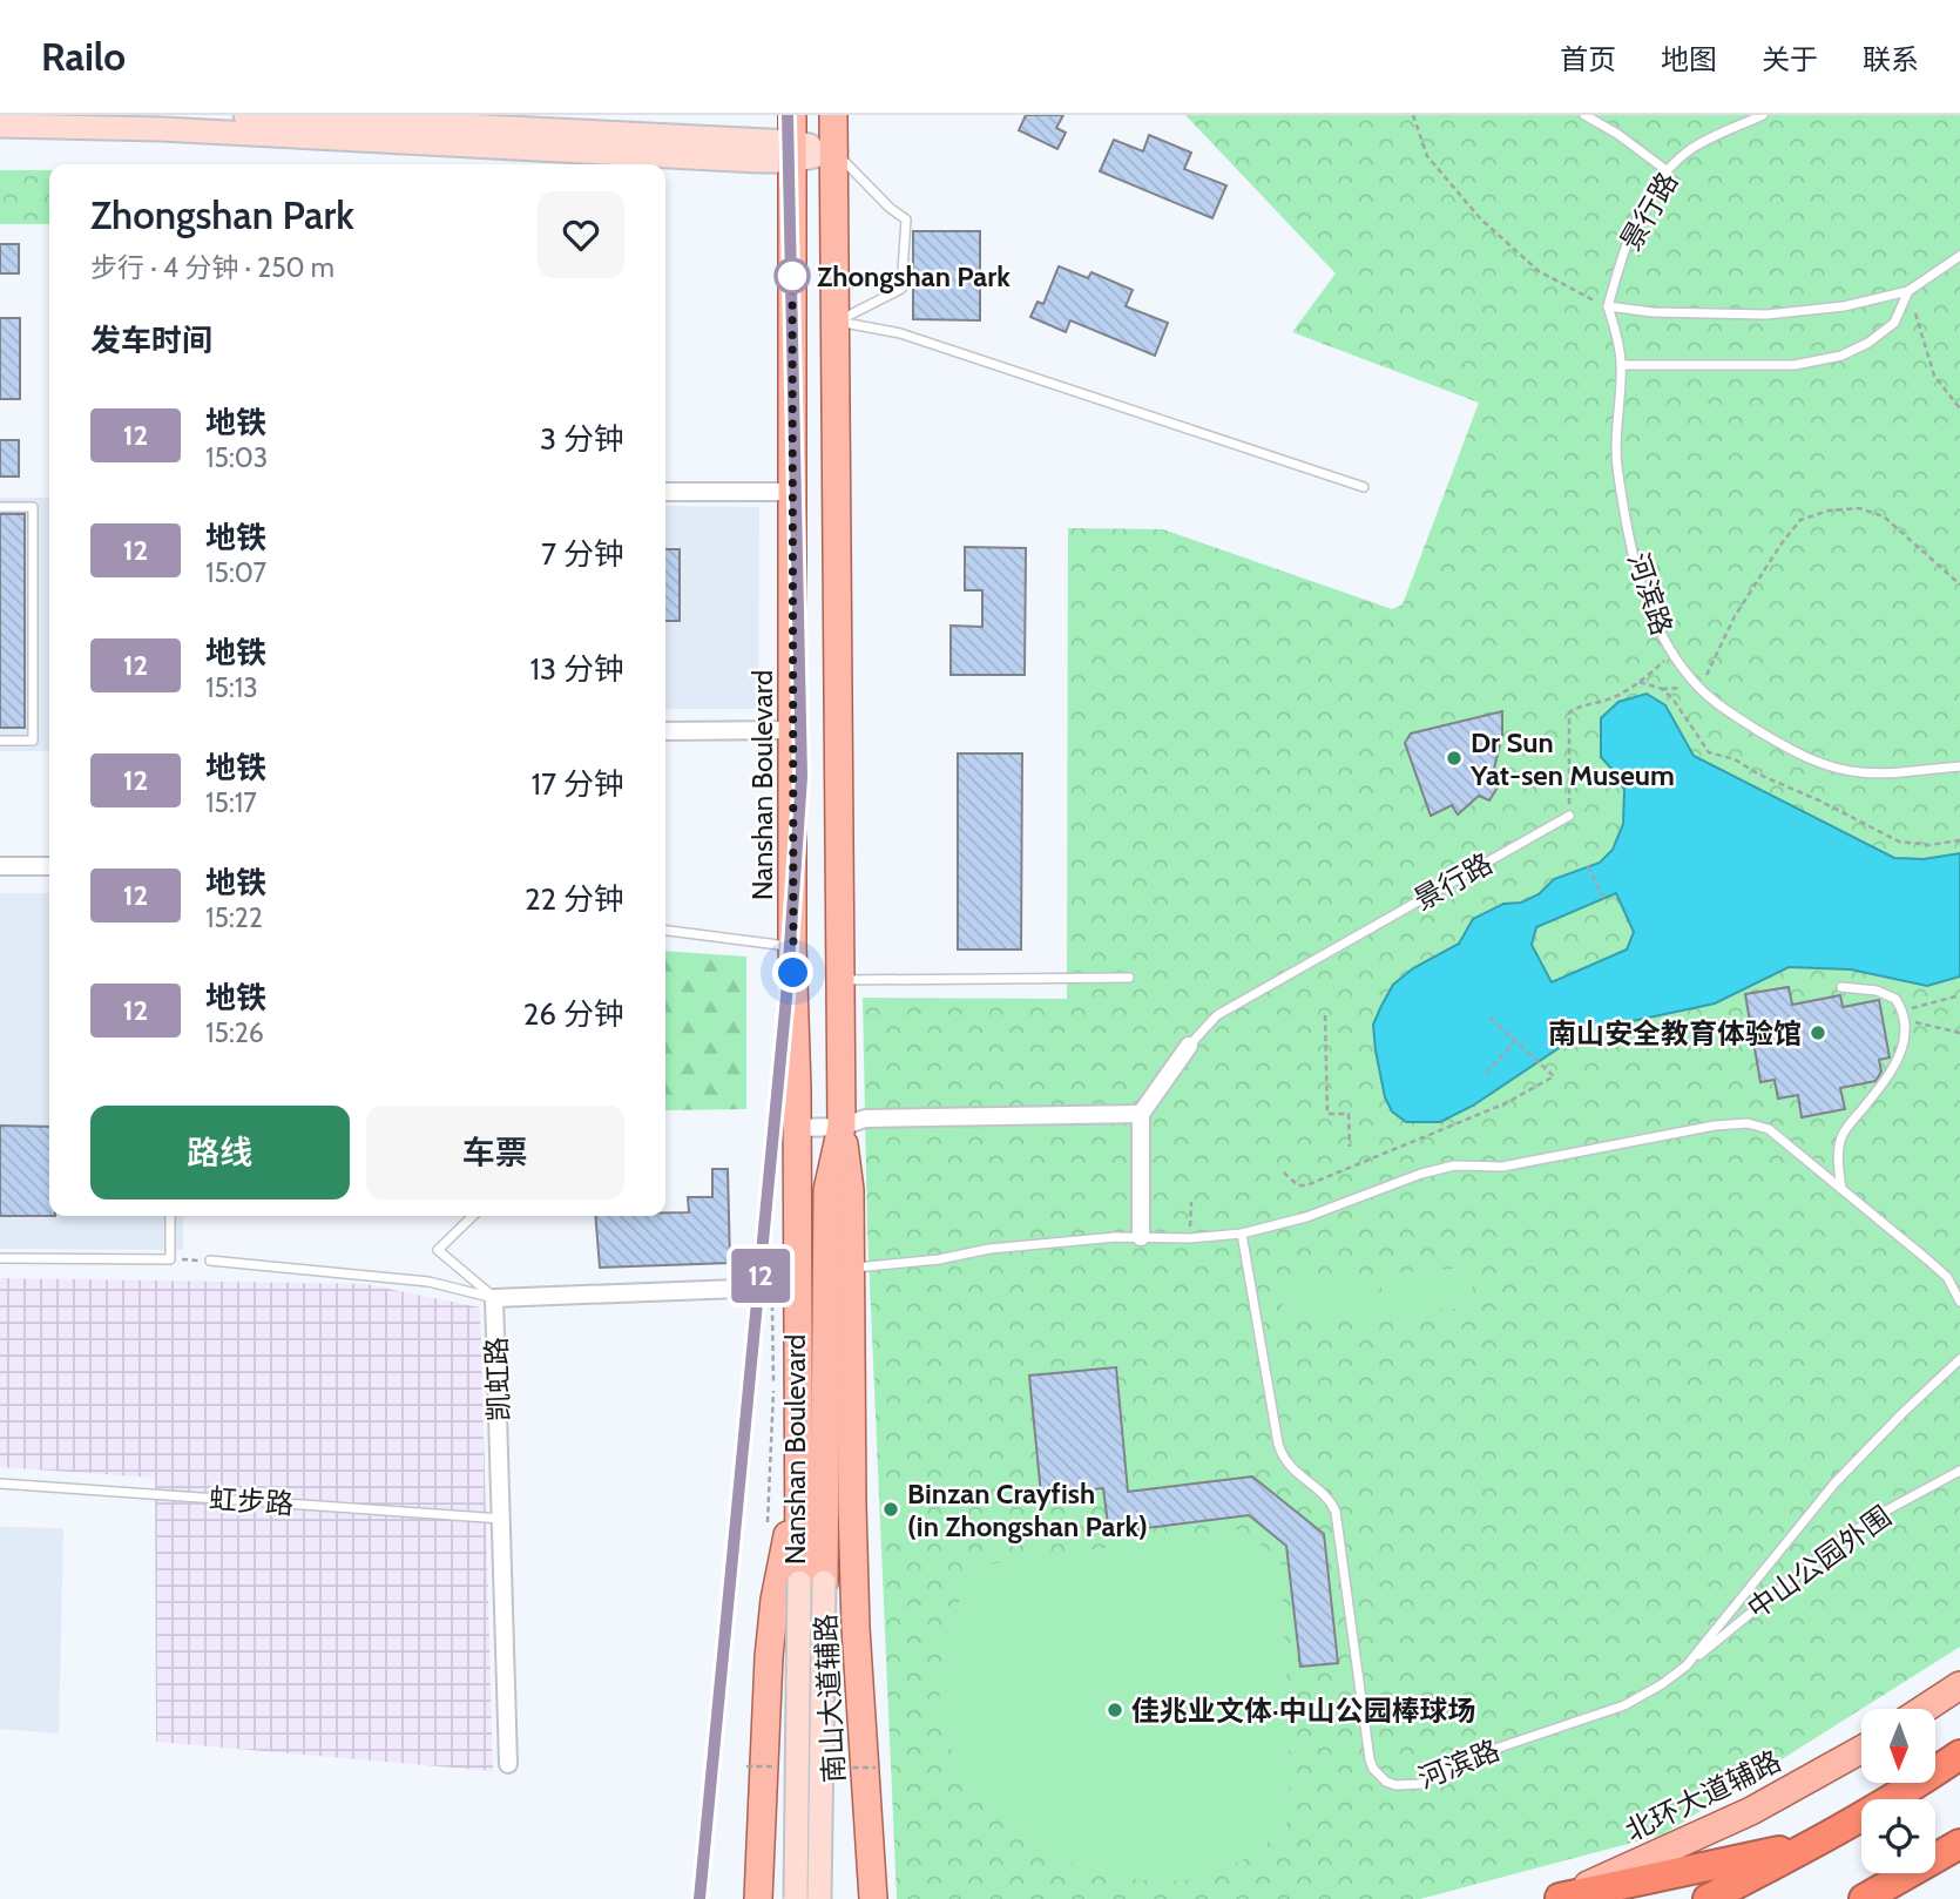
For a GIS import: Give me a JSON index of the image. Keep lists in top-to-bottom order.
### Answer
{
  "streets": {
    "main road": ["Nanshan Boulevard", "南山大道辅路", "北环大道辅路"],
    "street": ["凯虹路"],
    "lane": [
      "景行路",
      "河滨路",
      "虹步路",
      "中山公园外围"
    ]
  },
  "crossings": [
    ["景行路", "河滨路"],
    ["河滨路", "中山公园外围"],
    ["Nanshan Boulevard", "凯虹路"],
    ["Nanshan Boulevard", "南山大道辅路"],
    ["凯虹路", "虹步路"]
  ],
  "places": [
    "Zhongshan Park",
    "Dr Sun Yat-sen Museum",
    "南山安全教育体验馆",
    "Binzan Crayfish (in Zhongshan Park)",
    "佳兆业文体·中山公园棒球场"
  ],
  "lines": ["metro line 12"],
  "north": "bottom",
  "page": {
    "header": "Railo",
    "nav": [
      "首页",
      "地图",
      "关于",
      "联系"
    ],
    "on_map": "12",
    "heading": [
      ["Zhongshan Park", "步行 · 4 分钟 · 250 m"],
      "发车时间"
    ],
    "list": [
      {
        "mark": "12",
        "name": "地铁",
        "note": "15:03",
        "value": "3 分钟"
      },
      {
        "mark": "12",
        "name": "地铁",
        "note": "15:07",
        "value": "7 分钟"
      },
      {
        "mark": "12",
        "name": "地铁",
        "note": "15:13",
        "value": "13 分钟"
      },
      {
        "mark": "12",
        "name": "地铁",
        "note": "15:17",
        "value": "17 分钟"
      },
      {
        "mark": "12",
        "name": "地铁",
        "note": "15:22",
        "value": "22 分钟"
      },
      {
        "mark": "12",
        "name": "地铁",
        "note": "15:26",
        "value": "26 分钟"
      }
    ],
    "buttons": ["路线", "车票"]
  }
}
